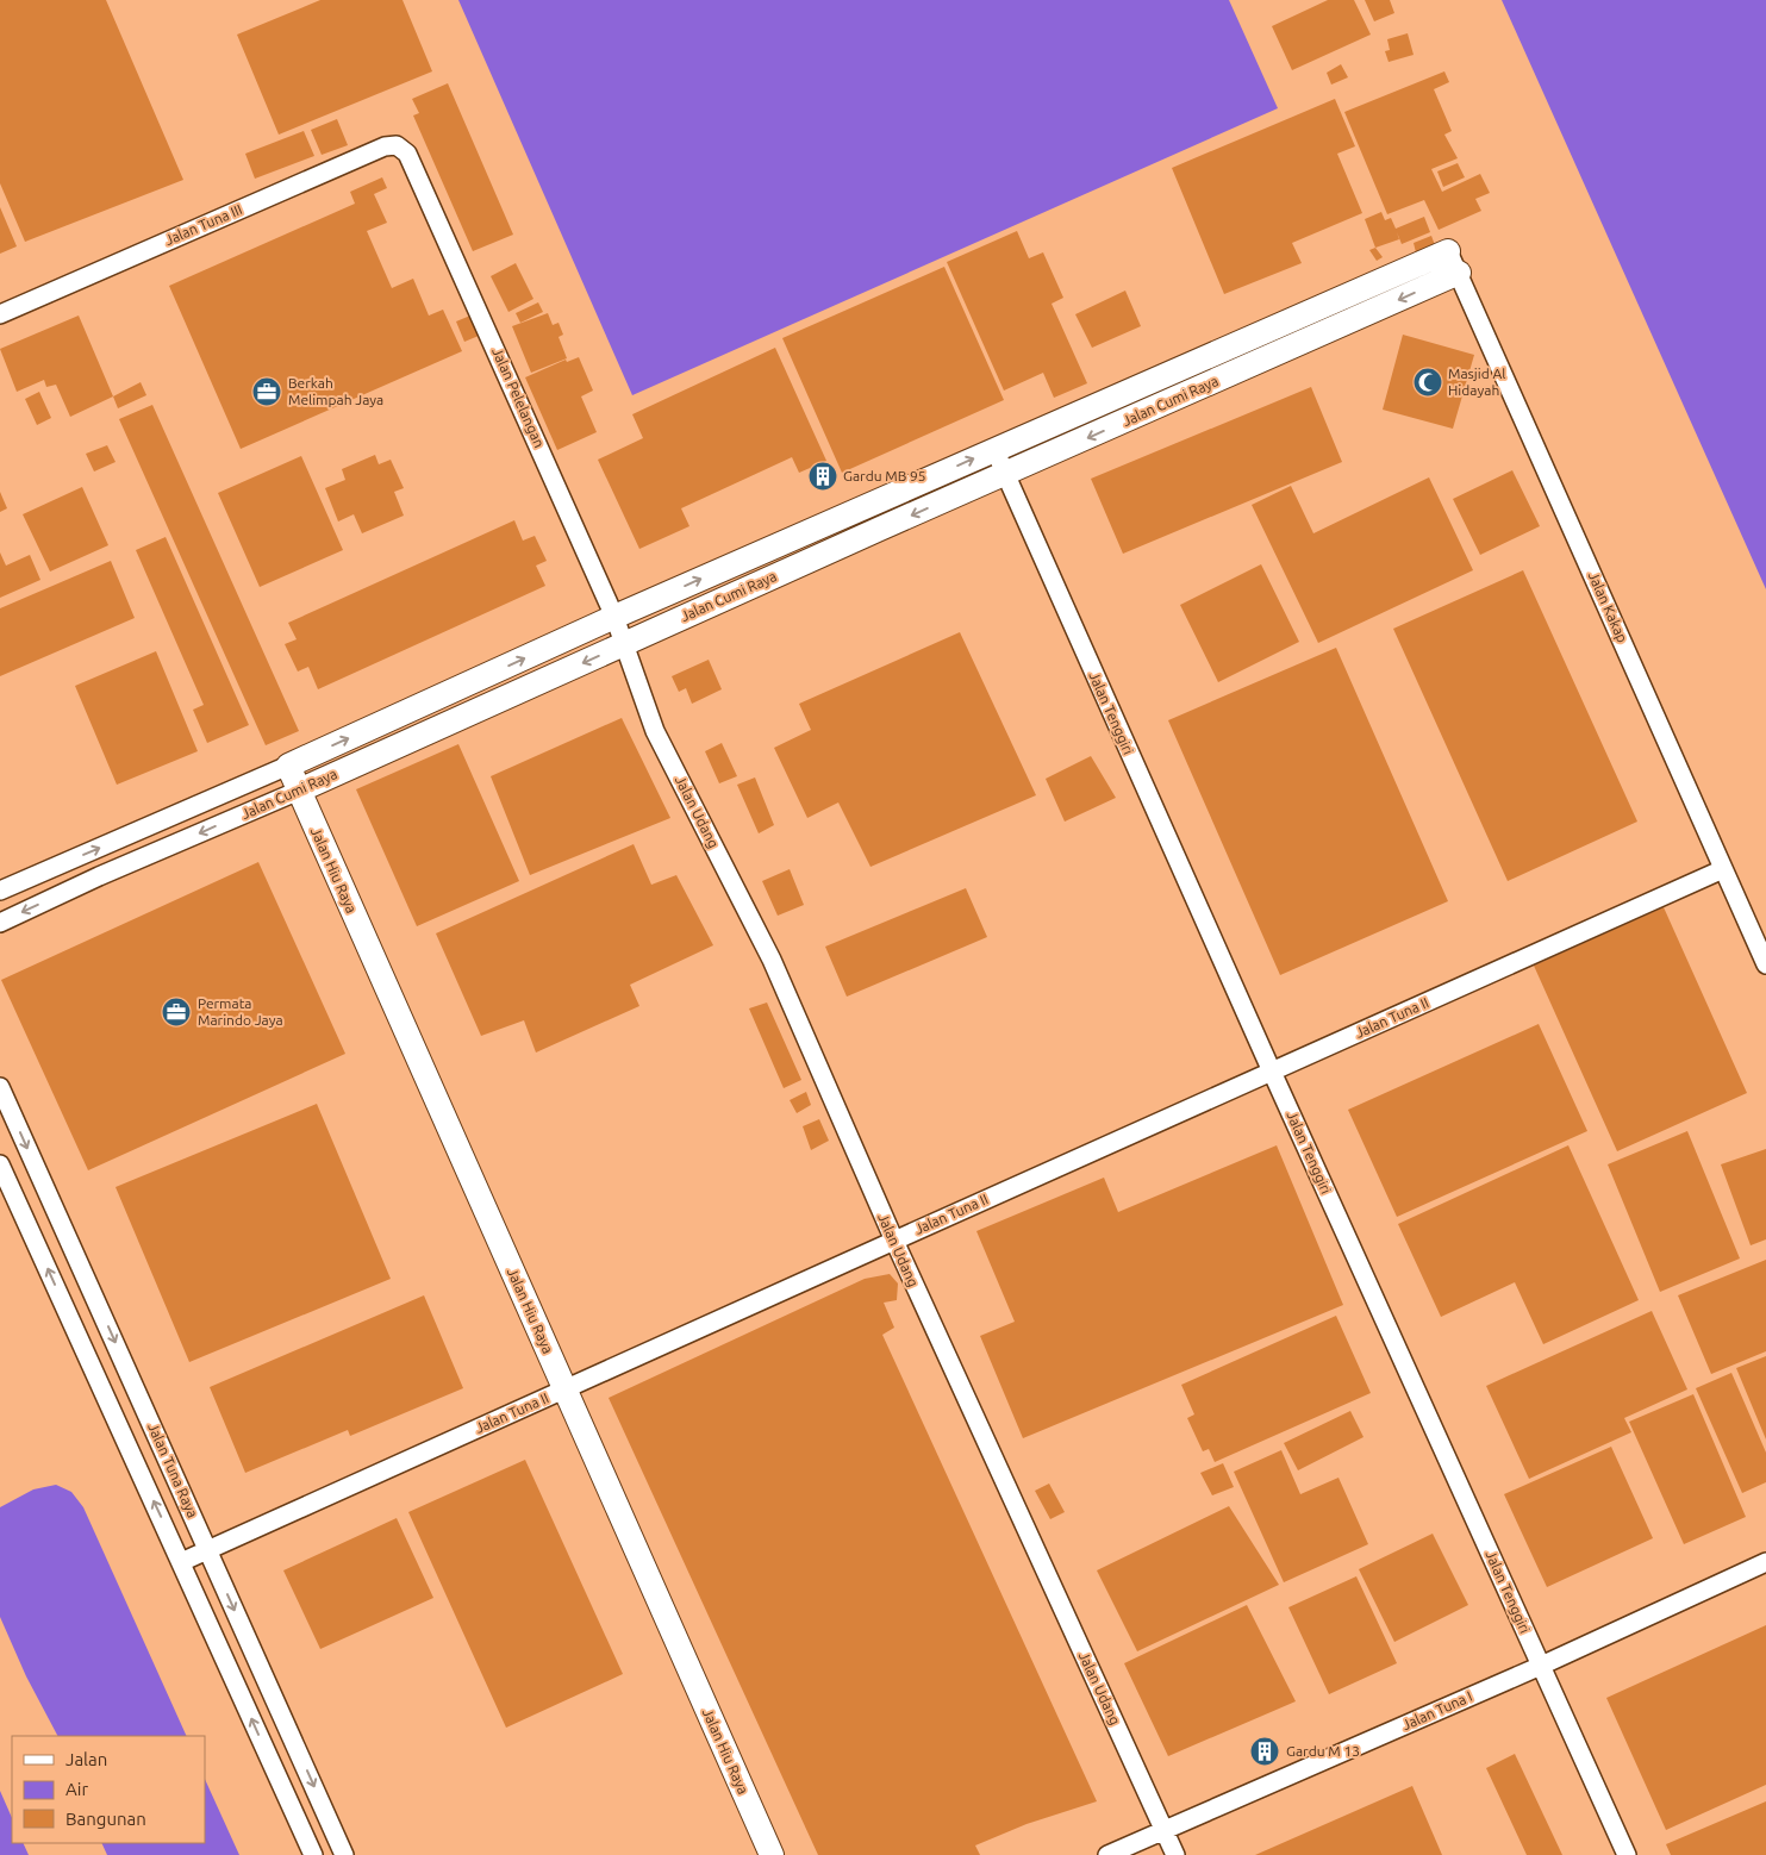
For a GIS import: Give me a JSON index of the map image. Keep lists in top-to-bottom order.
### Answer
{
  "streets": {
    "street": [
      "Jalan Tuna III",
      "Jalan Pelelangan",
      "Jalan Cumi Raya",
      "Jalan Kakap",
      "Jalan Tenggiri",
      "Jalan Udang",
      "Jalan Hiu Raya",
      "Jalan Tuna II",
      "Jalan Tuna Raya",
      "Jalan Tuna I"
    ]
  },
  "crossings": [
    ["Jalan Tuna III", "Jalan Pelelangan"],
    ["Jalan Pelelangan", "Jalan Cumi Raya"],
    ["Jalan Pelelangan", "Jalan Udang"],
    ["Jalan Cumi Raya", "Jalan Kakap"],
    ["Jalan Cumi Raya", "Jalan Tenggiri"],
    ["Jalan Cumi Raya", "Jalan Udang"],
    ["Jalan Cumi Raya", "Jalan Hiu Raya"],
    ["Jalan Kakap", "Jalan Tuna II"],
    ["Jalan Tenggiri", "Jalan Tuna II"],
    ["Jalan Tenggiri", "Jalan Tuna I"],
    ["Jalan Udang", "Jalan Tuna II"],
    ["Jalan Udang", "Jalan Tuna I"],
    ["Jalan Hiu Raya", "Jalan Tuna II"],
    ["Jalan Tuna II", "Jalan Tuna Raya"]
  ],
  "places": {
    "mosque": ["Masjid Al Hidayah"],
    "office": ["Berkah Melimpah Jaya", "Permata Marindo Jaya"],
    "building": ["Gardu MB 95", "Gardu M 13"]
  },
  "legend": ["Jalan", "Air", "Bangunan"]
}
